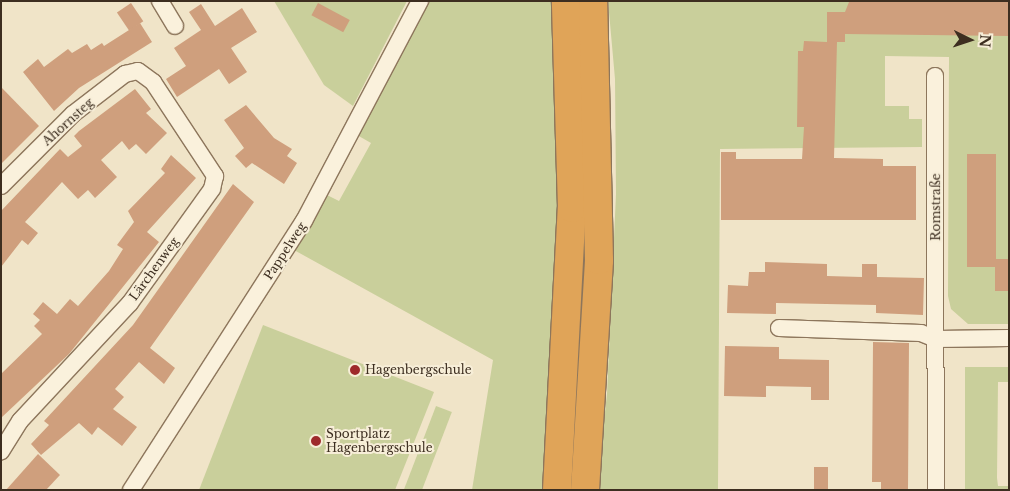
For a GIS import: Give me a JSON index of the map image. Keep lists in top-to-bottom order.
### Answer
{
  "streets": {
    "street": [
      "Ahornsteg",
      "Romstraße",
      "Pappelweg",
      "Lärchenweg"
    ]
  },
  "crossings": [
    ["Ahornsteg", "Lärchenweg"]
  ],
  "places": ["Hagenbergschule", "Sportplatz Hagenbergschule"],
  "north": "right"
}
